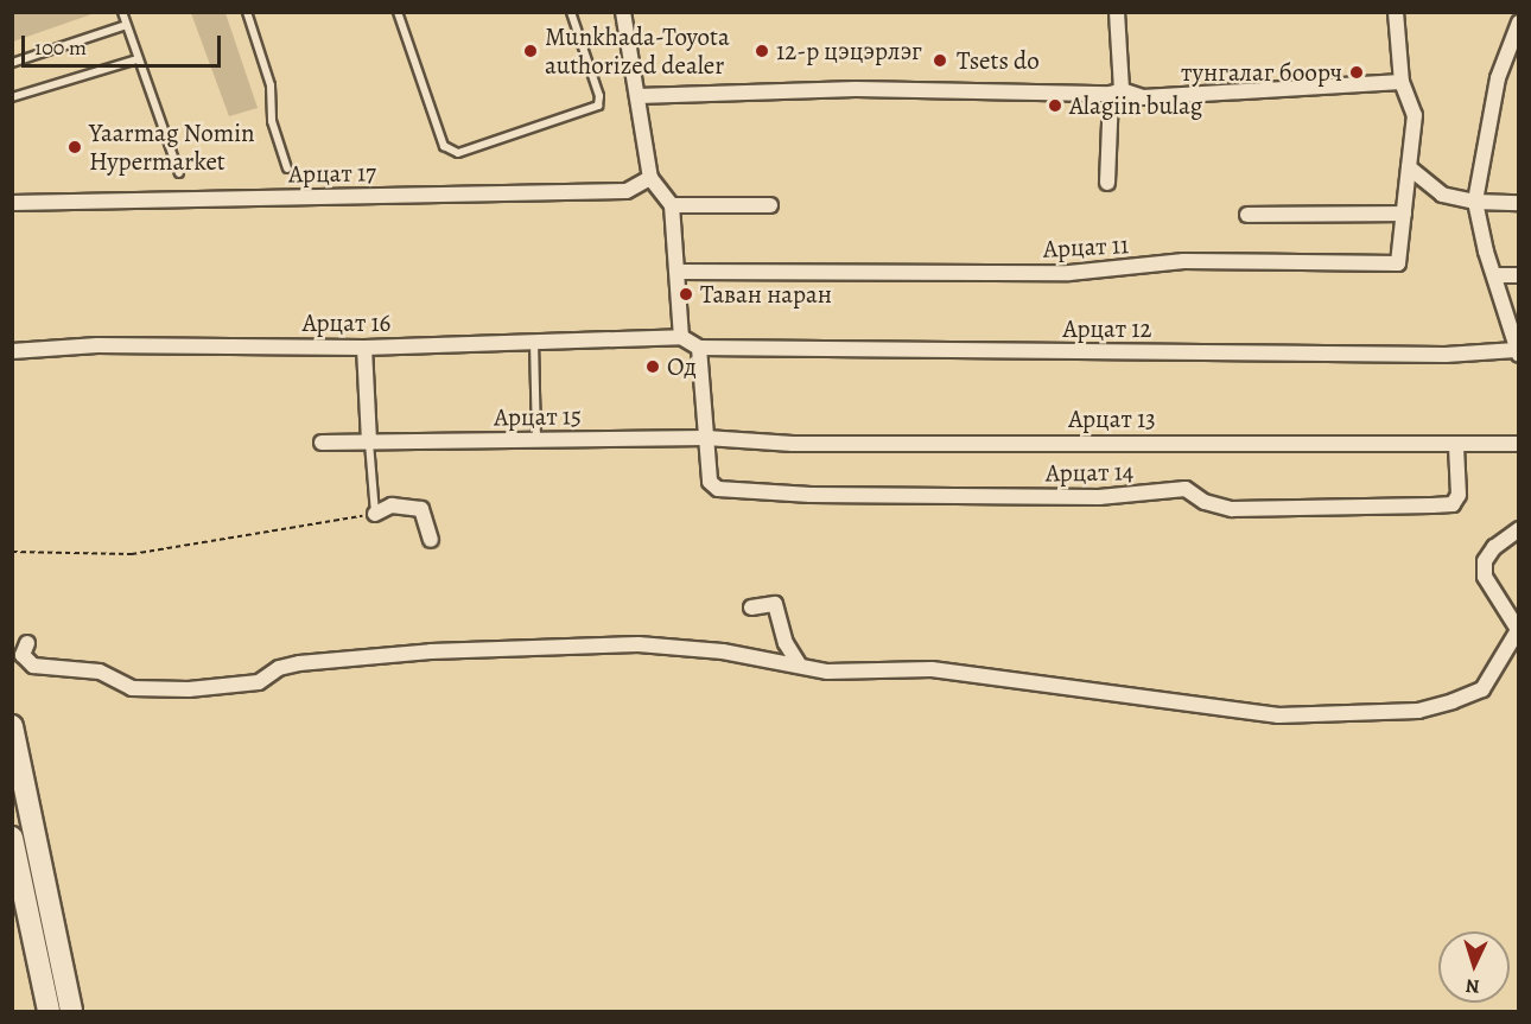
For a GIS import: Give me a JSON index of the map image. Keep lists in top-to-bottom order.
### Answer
{
  "streets": {
    "street": [
      "Арцат 17",
      "Арцат 11",
      "Арцат 16",
      "Арцат 12",
      "Арцат 15",
      "Арцат 13",
      "Арцат 14"
    ]
  },
  "crossings": [
    ["Арцат 15", "Арцат 13"],
    ["Арцат 15", "Арцат 14"],
    ["Арцат 13", "Арцат 14"]
  ],
  "places": [
    "Munkhada-Toyota authorized dealer",
    "12-р цэцэрлэг",
    "Tsets do",
    "тунгалаг боорч",
    "Alagiin bulag",
    "Yaarmag Nomin Hypermarket",
    "Таван наран",
    "Од"
  ],
  "scale_bar": "100 m",
  "north": "bottom"
}
